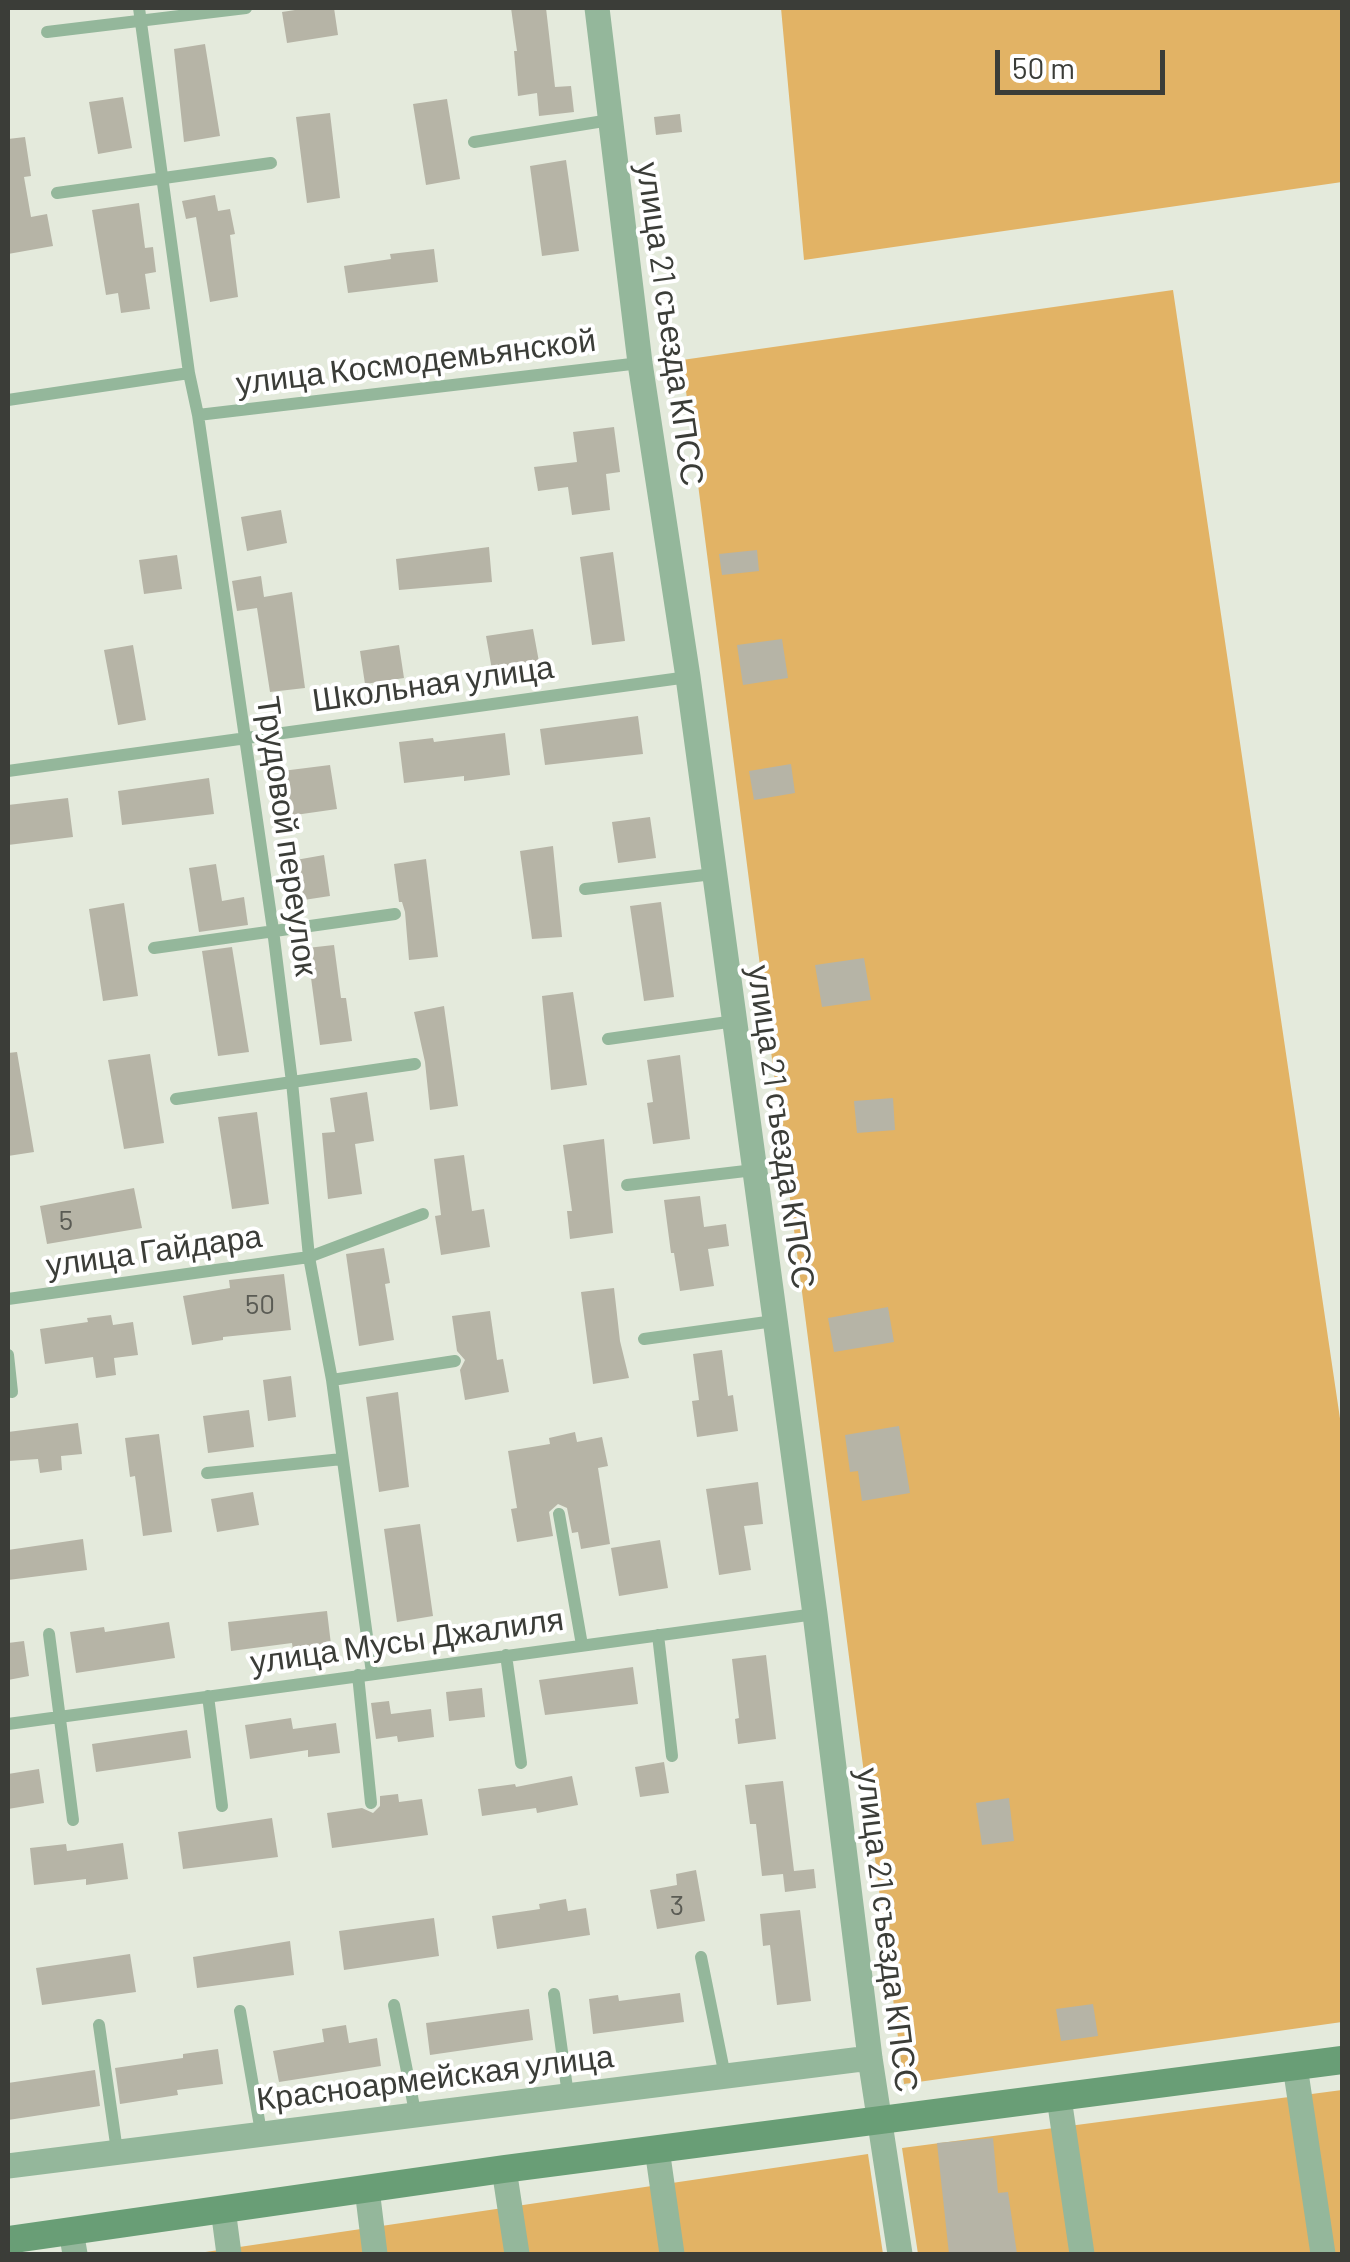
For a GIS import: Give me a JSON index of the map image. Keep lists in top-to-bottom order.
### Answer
{
  "streets": {
    "street": ["улица 21 съезда КПСС", "Красноармейская улица"],
    "lane": [
      "улица Космодемьянской",
      "Школьная улица",
      "Трудовой переулок",
      "улица Гайдара",
      "улица Мусы Джалиля"
    ]
  },
  "crossings": [
    ["улица 21 съезда КПСС", "улица Космодемьянской"],
    ["улица 21 съезда КПСС", "Школьная улица"],
    ["улица 21 съезда КПСС", "улица Мусы Джалиля"],
    ["улица 21 съезда КПСС", "Красноармейская улица"],
    ["улица Космодемьянской", "Трудовой переулок"],
    ["Школьная улица", "Трудовой переулок"],
    ["Трудовой переулок", "улица Гайдара"],
    ["Трудовой переулок", "улица Мусы Джалиля"]
  ],
  "house_numbers": ["5", "50", "3"],
  "scale_bar": "50 m"
}
